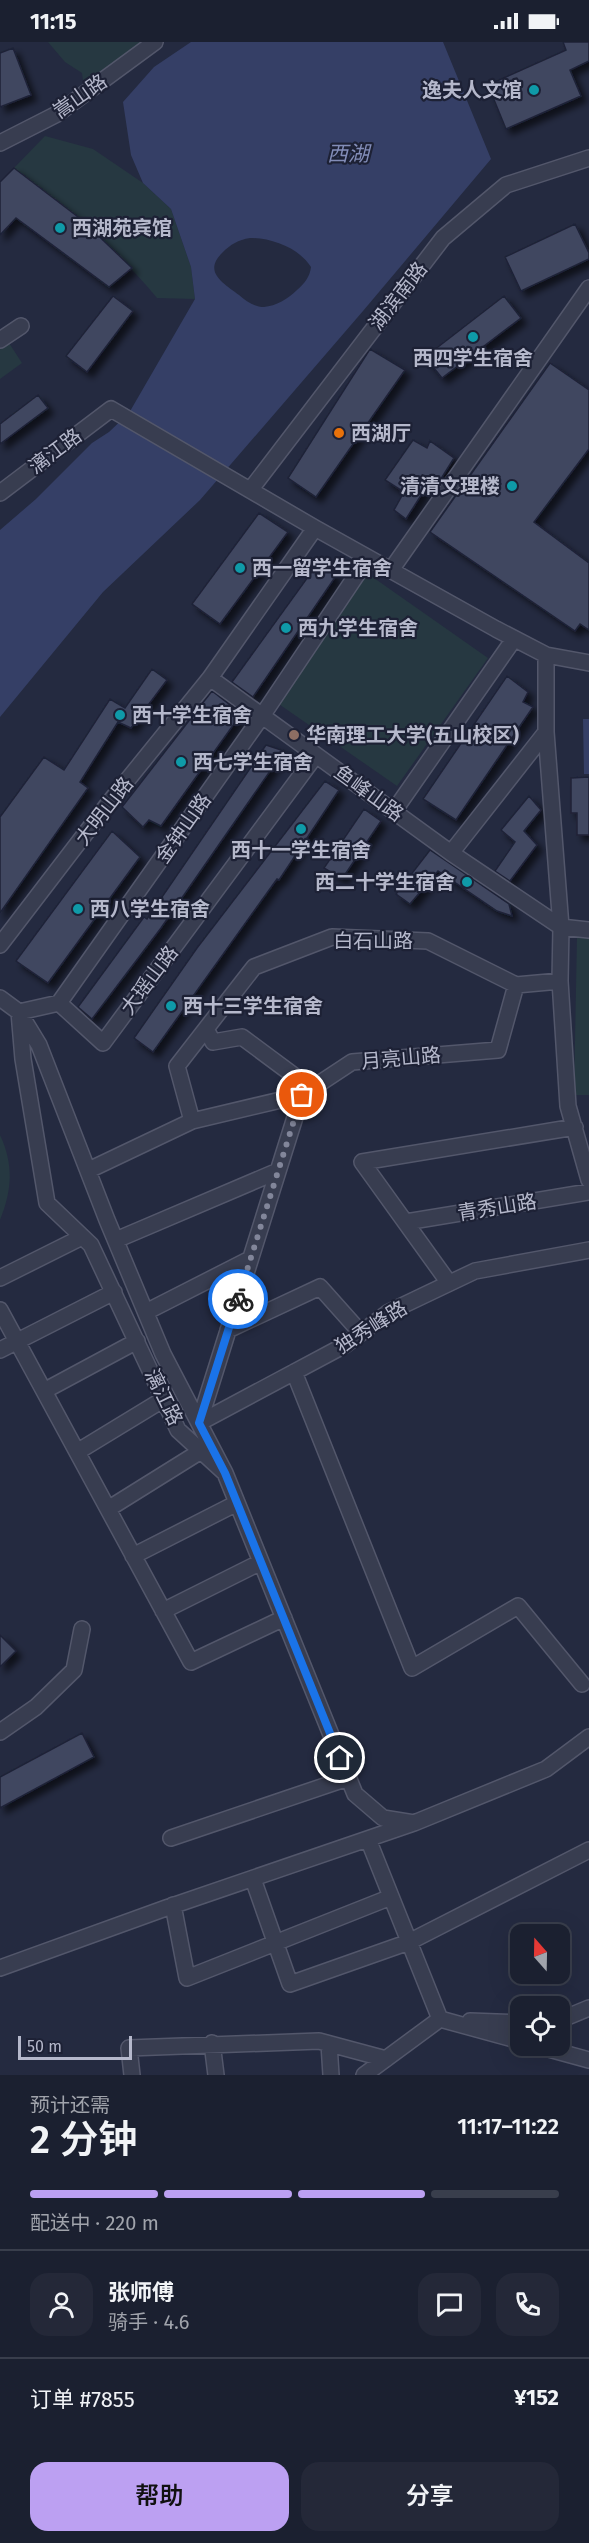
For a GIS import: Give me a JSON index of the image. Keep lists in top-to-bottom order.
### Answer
{
  "streets": {
    "street": [
      "嵩山路",
      "湖滨南路",
      "漓江路",
      "鱼峰山路",
      "大明山路",
      "金钟山路",
      "白石山路",
      "大瑶山路",
      "月亮山路",
      "青秀山路",
      "独秀峰路"
    ]
  },
  "crossings": [
    ["湖滨南路", "漓江路"],
    ["鱼峰山路", "大明山路"],
    ["鱼峰山路", "金钟山路"],
    ["鱼峰山路", "大瑶山路"],
    ["金钟山路", "大瑶山路"],
    ["白石山路", "月亮山路"]
  ],
  "water": ["西湖"],
  "places": [
    "逸夫人文馆",
    "西湖苑宾馆",
    "西四学生宿舍",
    "西湖厅",
    "清清文理楼",
    "西一留学生宿舍",
    "西九学生宿舍",
    "西十学生宿舍",
    "华南理工大学(五山校区)",
    "西七学生宿舍",
    "西十一学生宿舍",
    "西二十学生宿舍",
    "西八学生宿舍",
    "西十三学生宿舍"
  ],
  "scale_bar": "50 m",
  "north": "top",
  "page": {
    "status": "11:15",
    "scale": "50 m",
    "heading": ["2 分钟", "预计还需", "11:17–11:22"],
    "panel": [
      "张师傅",
      "骑手 · 4.6",
      "订单 #7855",
      "¥152"
    ],
    "bar": "配送中 · 220 m",
    "buttons": ["帮助", "分享"]
  }
}
